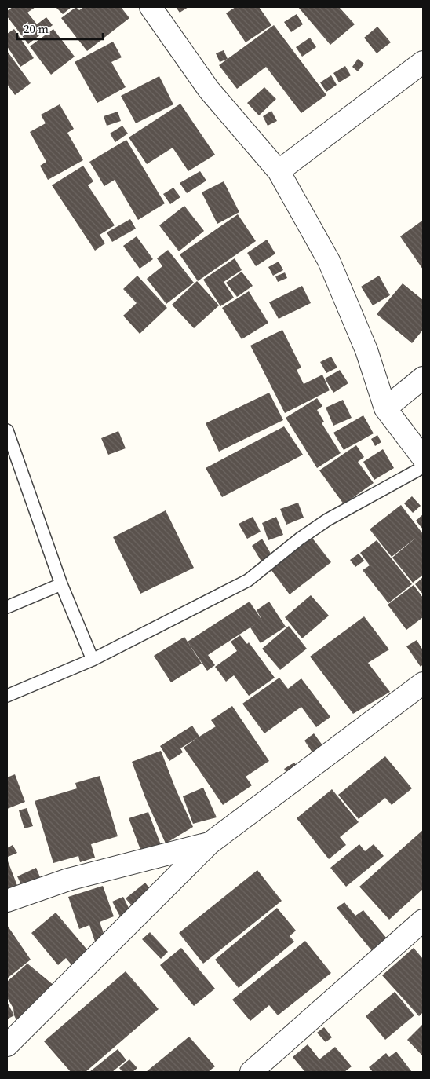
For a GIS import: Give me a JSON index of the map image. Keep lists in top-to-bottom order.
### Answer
{
  "scale_bar": "20 m"
}
